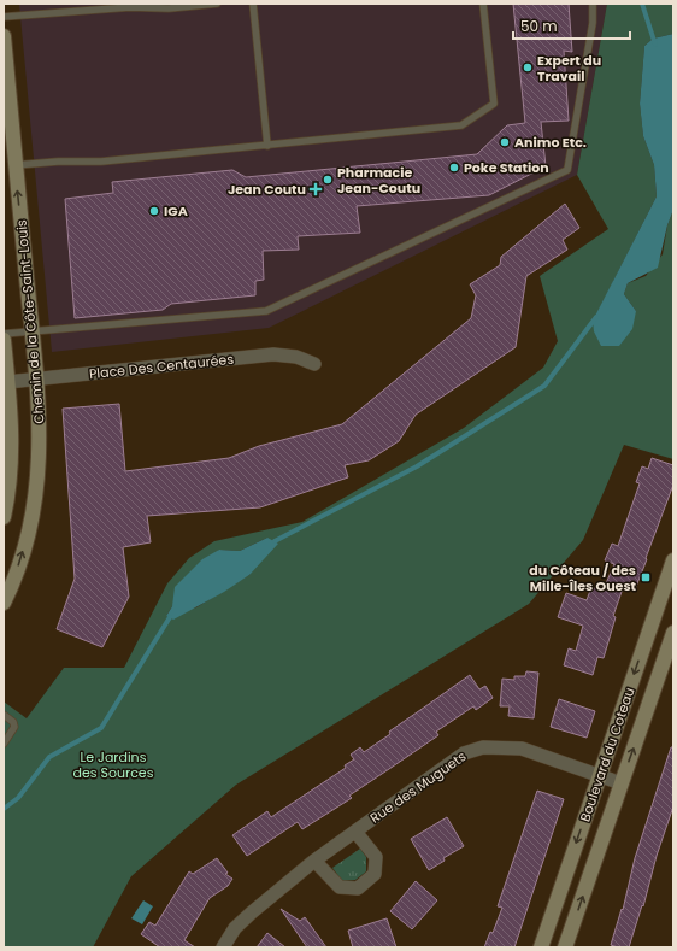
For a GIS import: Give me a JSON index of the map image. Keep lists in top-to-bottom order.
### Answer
{
  "streets": {
    "street": [
      "Chemin de la Côte-Saint-Louis",
      "Place Des Centaurées",
      "Boulevard du Coteau",
      "Rue des Muguets"
    ]
  },
  "crossings": [
    ["Chemin de la Côte-Saint-Louis", "Place Des Centaurées"],
    ["Boulevard du Coteau", "Rue des Muguets"]
  ],
  "parks": ["Le Jardins des Sources"],
  "places": {
    "other": [
      "Expert du Travail",
      "Animo Etc.",
      "Poke Station",
      "Pharmacie Jean-Coutu",
      "IGA"
    ],
    "health": ["Jean Coutu"],
    "transit": ["du Côteau / des Mille-Îles Ouest"]
  },
  "scale_bar": "50 m"
}
